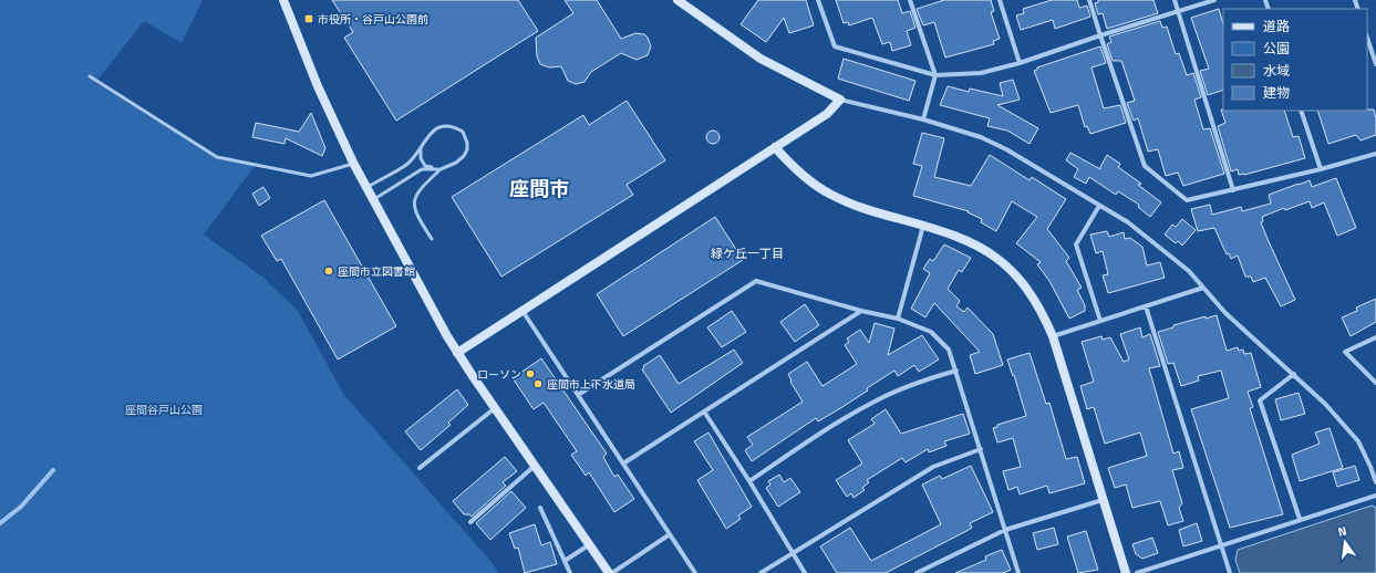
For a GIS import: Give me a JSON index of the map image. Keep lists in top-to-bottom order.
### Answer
{
  "districts": ["座間市", "緑ケ丘一丁目"],
  "parks": ["座間谷戸山公園"],
  "places": {
    "transit": ["市役所・谷戸山公園前"],
    "other": ["座間市立図書館", "ローソン", "座間市上下水道局"]
  },
  "legend": [
    "道路",
    "公園",
    "水域",
    "建物"
  ],
  "north": "top"
}
